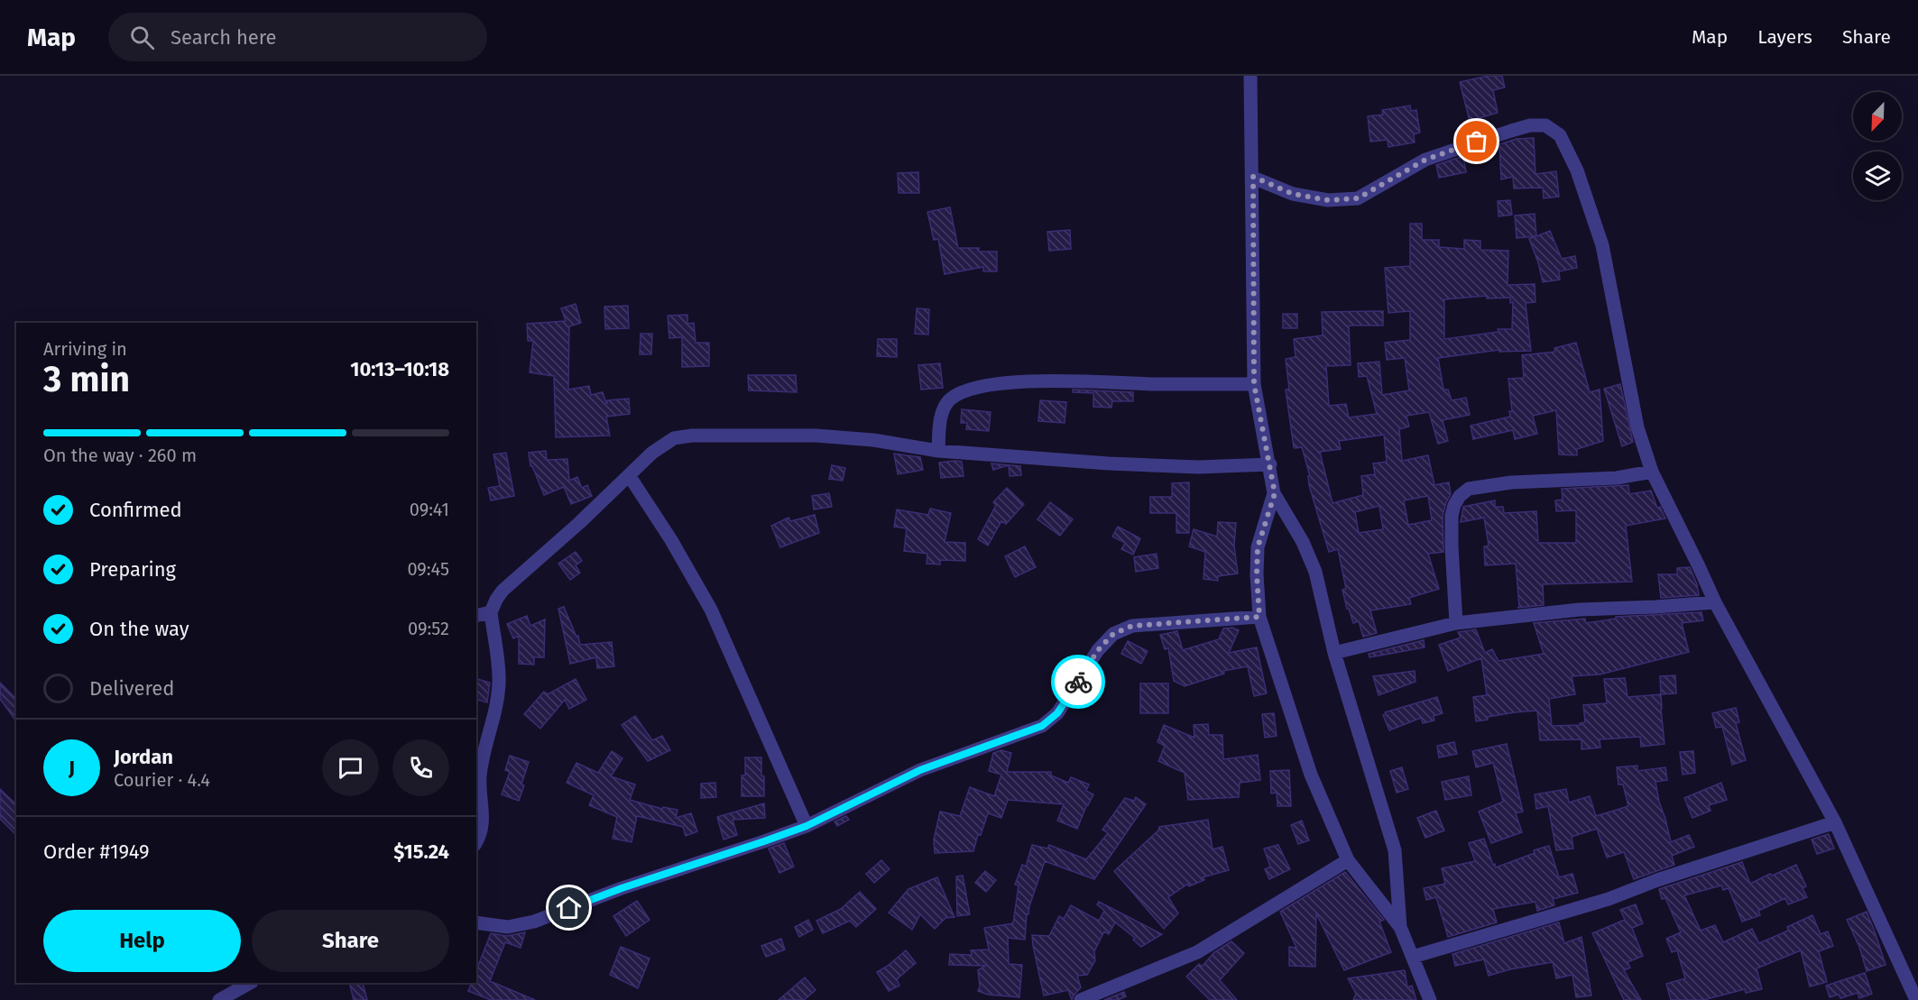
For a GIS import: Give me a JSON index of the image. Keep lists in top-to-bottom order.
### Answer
{
  "north": "bottom left",
  "page": {
    "header": "Map",
    "search": "Search here",
    "nav": ["Map", "Layers", "Share"],
    "heading": ["3 min", "Arriving in", "10:13–10:18"],
    "panel": [
      "Jordan",
      "Courier · 4.4",
      "Order #1949",
      "$15.24"
    ],
    "bar": "On the way · 260 m",
    "list": [
      ["Confirmed", "09:41"],
      ["Preparing", "09:45"],
      ["On the way", "09:52"],
      "Delivered"
    ],
    "round": "J",
    "buttons": ["Help", "Share"]
  }
}
